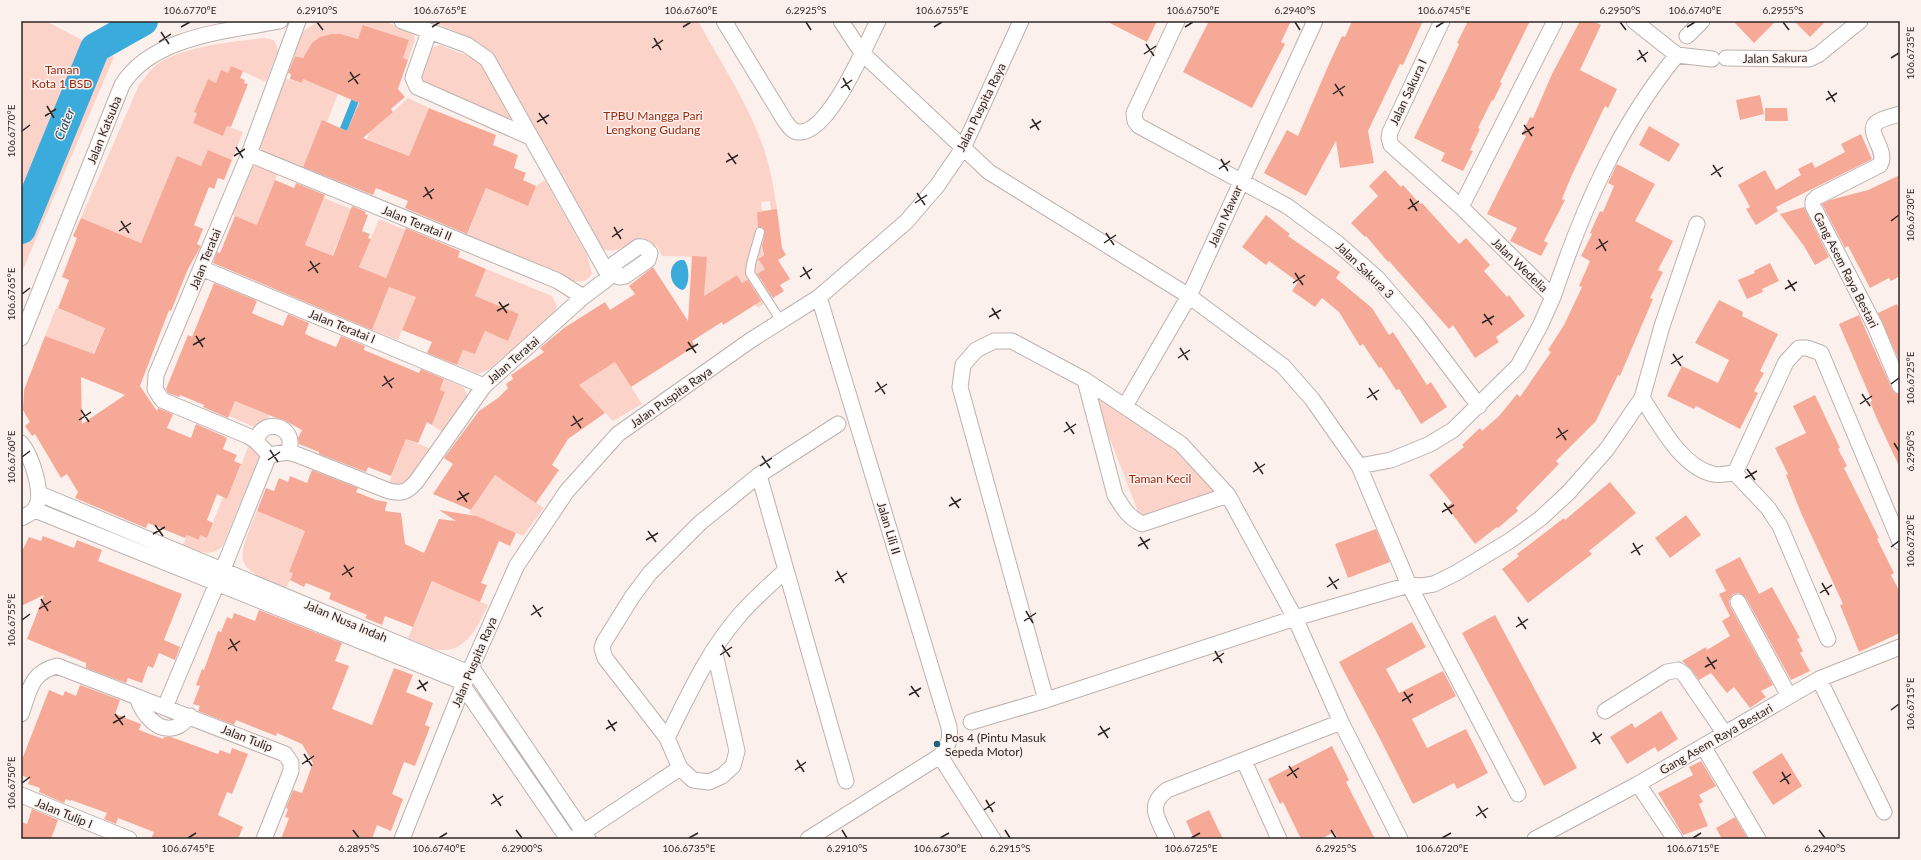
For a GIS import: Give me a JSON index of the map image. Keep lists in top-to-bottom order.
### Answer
{
  "streets": {
    "street": [
      "Jalan Sakura",
      "Jalan Sakura I",
      "Jalan Puspita Raya",
      "Jalan Katsuba",
      "Jalan Mawar",
      "Jalan Teratai II",
      "Jalan Teratai",
      "Jalan Wedelia",
      "Jalan Sakura 3",
      "Gang Asem Raya Bestari",
      "Jalan Teratai I",
      "Jalan Lili II",
      "Jalan Nusa Indah",
      "Jalan Tulip",
      "Jalan Tulip I"
    ]
  },
  "crossings": [
    ["Jalan Sakura I", "Jalan Wedelia"],
    ["Jalan Puspita Raya", "Jalan Lili II"],
    ["Jalan Puspita Raya", "Jalan Nusa Indah"],
    ["Jalan Mawar", "Jalan Sakura 3"],
    ["Jalan Teratai II", "Jalan Teratai"],
    ["Jalan Teratai", "Jalan Teratai I"],
    ["Jalan Wedelia", "Jalan Sakura 3"]
  ],
  "water": ["Ciater"],
  "parks": ["Taman Kota 1 BSD", "TPBU Mangga Pari Lengkong Gudang", "Taman Kecil"],
  "places": ["Pos 4 (Pintu Masuk Sepeda Motor)"],
  "coordinates": [
    "106.6770°E",
    "6.2910°S",
    "106.6765°E",
    "106.6760°E",
    "6.2925°S",
    "106.6755°E",
    "106.6750°E",
    "6.2940°S",
    "106.6745°E",
    "6.2950°S",
    "106.6740°E",
    "6.2955°S",
    "106.6735°E",
    "106.6730°E",
    "106.6725°E",
    "106.6720°E",
    "106.6715°E",
    "6.2895°S",
    "6.2900°S",
    "6.2915°S"
  ]
}
